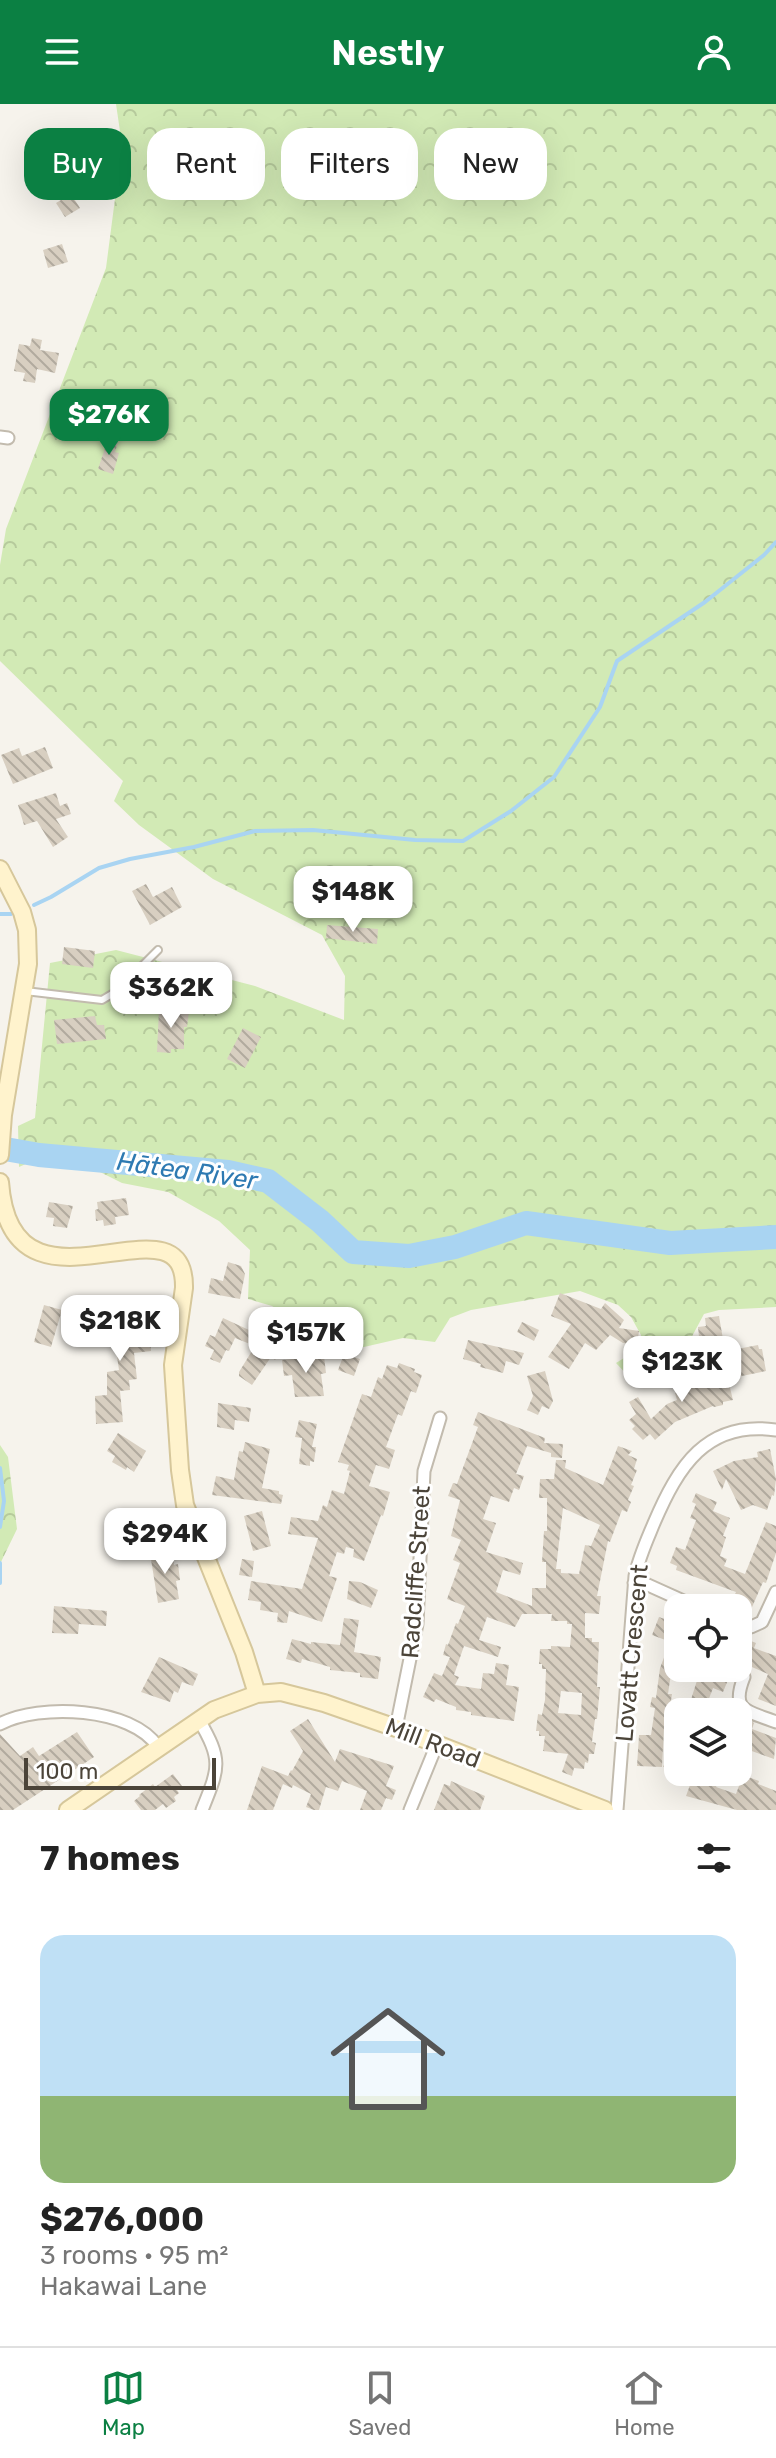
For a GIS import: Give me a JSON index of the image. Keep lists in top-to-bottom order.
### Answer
{
  "streets": {
    "street": ["Radcliffe Street", "Lovatt Crescent", "Mill Road"]
  },
  "crossings": [
    ["Radcliffe Street", "Mill Road"]
  ],
  "water": ["Hātea River"],
  "scale_bar": "100 m",
  "page": {
    "header": "Nestly",
    "chip": [
      "Buy",
      "Rent",
      "Filters",
      "New"
    ],
    "price": [
      "$276K",
      "$148K",
      "$362K",
      "$218K",
      "$157K",
      "$123K",
      "$294K"
    ],
    "scale": "100 m",
    "heading": "7 homes",
    "list": [
      {
        "name": "$276,000",
        "note": "3 rooms · 95 m² · Hakawai Lane"
      }
    ],
    "tabs": ["Map", "Saved", "Home"]
  }
}
